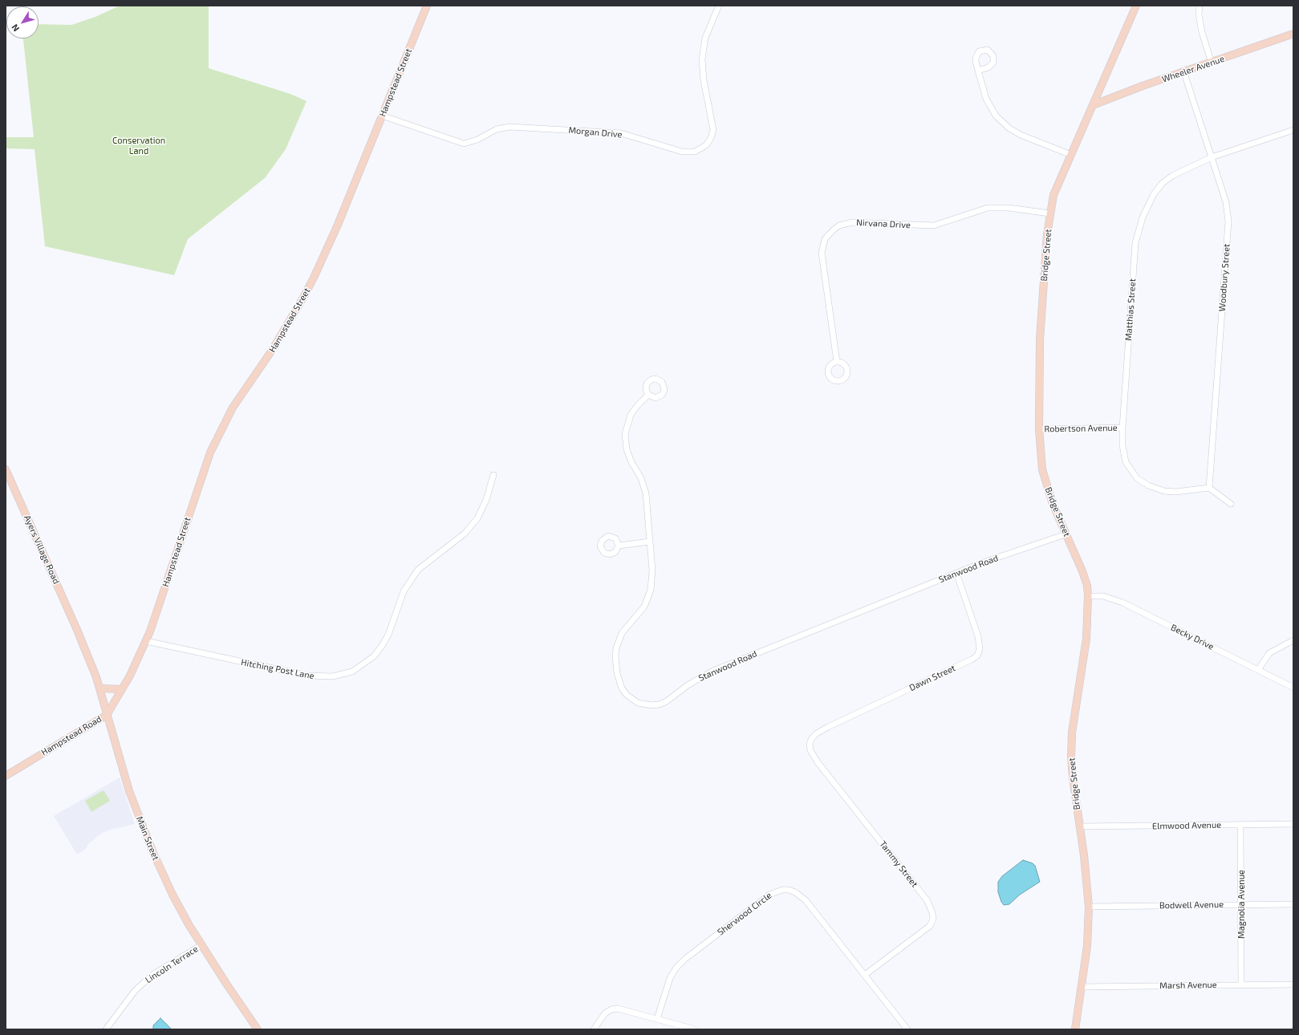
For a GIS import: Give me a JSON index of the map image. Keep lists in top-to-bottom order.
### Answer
{
  "streets": {
    "main road": [
      "Wheeler Avenue",
      "Hampstead Street",
      "Bridge Street",
      "Ayers Village Road",
      "Hampstead Road",
      "Main Street"
    ],
    "street": [
      "Morgan Drive",
      "Nirvana Drive",
      "Woodbury Street",
      "Matthias Street",
      "Robertson Avenue",
      "Stanwood Road",
      "Becky Drive",
      "Hitching Post Lane",
      "Dawn Street",
      "Elmwood Avenue",
      "Tammy Street",
      "Magnolia Avenue",
      "Bodwell Avenue",
      "Sherwood Circle",
      "Lincoln Terrace",
      "Marsh Avenue"
    ]
  },
  "crossings": [
    ["Wheeler Avenue", "Bridge Street"],
    ["Wheeler Avenue", "Woodbury Street"],
    ["Hampstead Street", "Morgan Drive"],
    ["Hampstead Street", "Hampstead Road"],
    ["Nirvana Drive", "Bridge Street"],
    ["Bridge Street", "Robertson Avenue"],
    ["Bridge Street", "Stanwood Road"],
    ["Bridge Street", "Becky Drive"],
    ["Bridge Street", "Elmwood Avenue"],
    ["Bridge Street", "Bodwell Avenue"],
    ["Bridge Street", "Marsh Avenue"],
    ["Woodbury Street", "Matthias Street"],
    ["Matthias Street", "Robertson Avenue"],
    ["Ayers Village Road", "Main Street"],
    ["Stanwood Road", "Dawn Street"],
    ["Hitching Post Lane", "Hampstead Road"],
    ["Dawn Street", "Tammy Street"],
    ["Hampstead Road", "Main Street"],
    ["Elmwood Avenue", "Magnolia Avenue"],
    ["Main Street", "Lincoln Terrace"],
    ["Tammy Street", "Sherwood Circle"],
    ["Magnolia Avenue", "Bodwell Avenue"],
    ["Magnolia Avenue", "Marsh Avenue"]
  ],
  "parks": ["Conservation Land"],
  "north": "bottom left"
}
